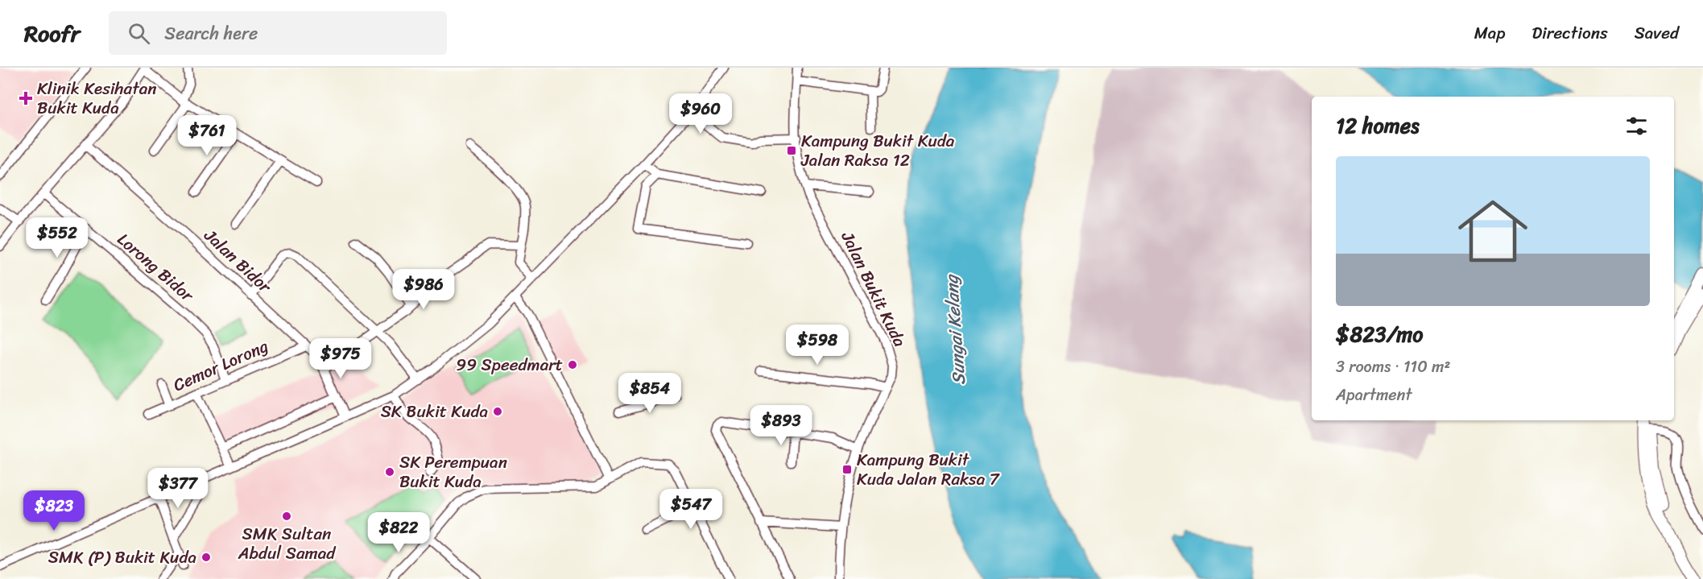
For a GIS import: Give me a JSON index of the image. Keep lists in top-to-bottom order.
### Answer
{
  "streets": {
    "street": [
      "Jalan Bidor",
      "Lorong Bidor",
      "Jalan Bukit Kuda",
      "Cemor Lorong"
    ]
  },
  "crossings": [
    ["Jalan Bidor", "Cemor Lorong"],
    ["Lorong Bidor", "Cemor Lorong"]
  ],
  "water": ["Sungai Kelang"],
  "places": {
    "health": ["Klinik Kesihatan Bukit Kuda"],
    "transit": ["Kampung Bukit Kuda Jalan Raksa 12", "Kampung Bukit Kuda Jalan Raksa 7"],
    "other": [
      "99 Speedmart",
      "SK Bukit Kuda",
      "SK Perempuan Bukit Kuda",
      "SMK Sultan Abdul Samad",
      "SMK (P) Bukit Kuda"
    ]
  },
  "page": {
    "header": "Roofr",
    "search": "Search here",
    "nav": ["Map", "Directions", "Saved"],
    "price": [
      "$960",
      "$761",
      "$552",
      "$986",
      "$598",
      "$975",
      "$854",
      "$893",
      "$377",
      "$547",
      "$823",
      "$822"
    ],
    "heading": "12 homes",
    "list": [
      {
        "name": "$823/mo",
        "note": "3 rooms · 110 m² · Apartment"
      }
    ]
  }
}
